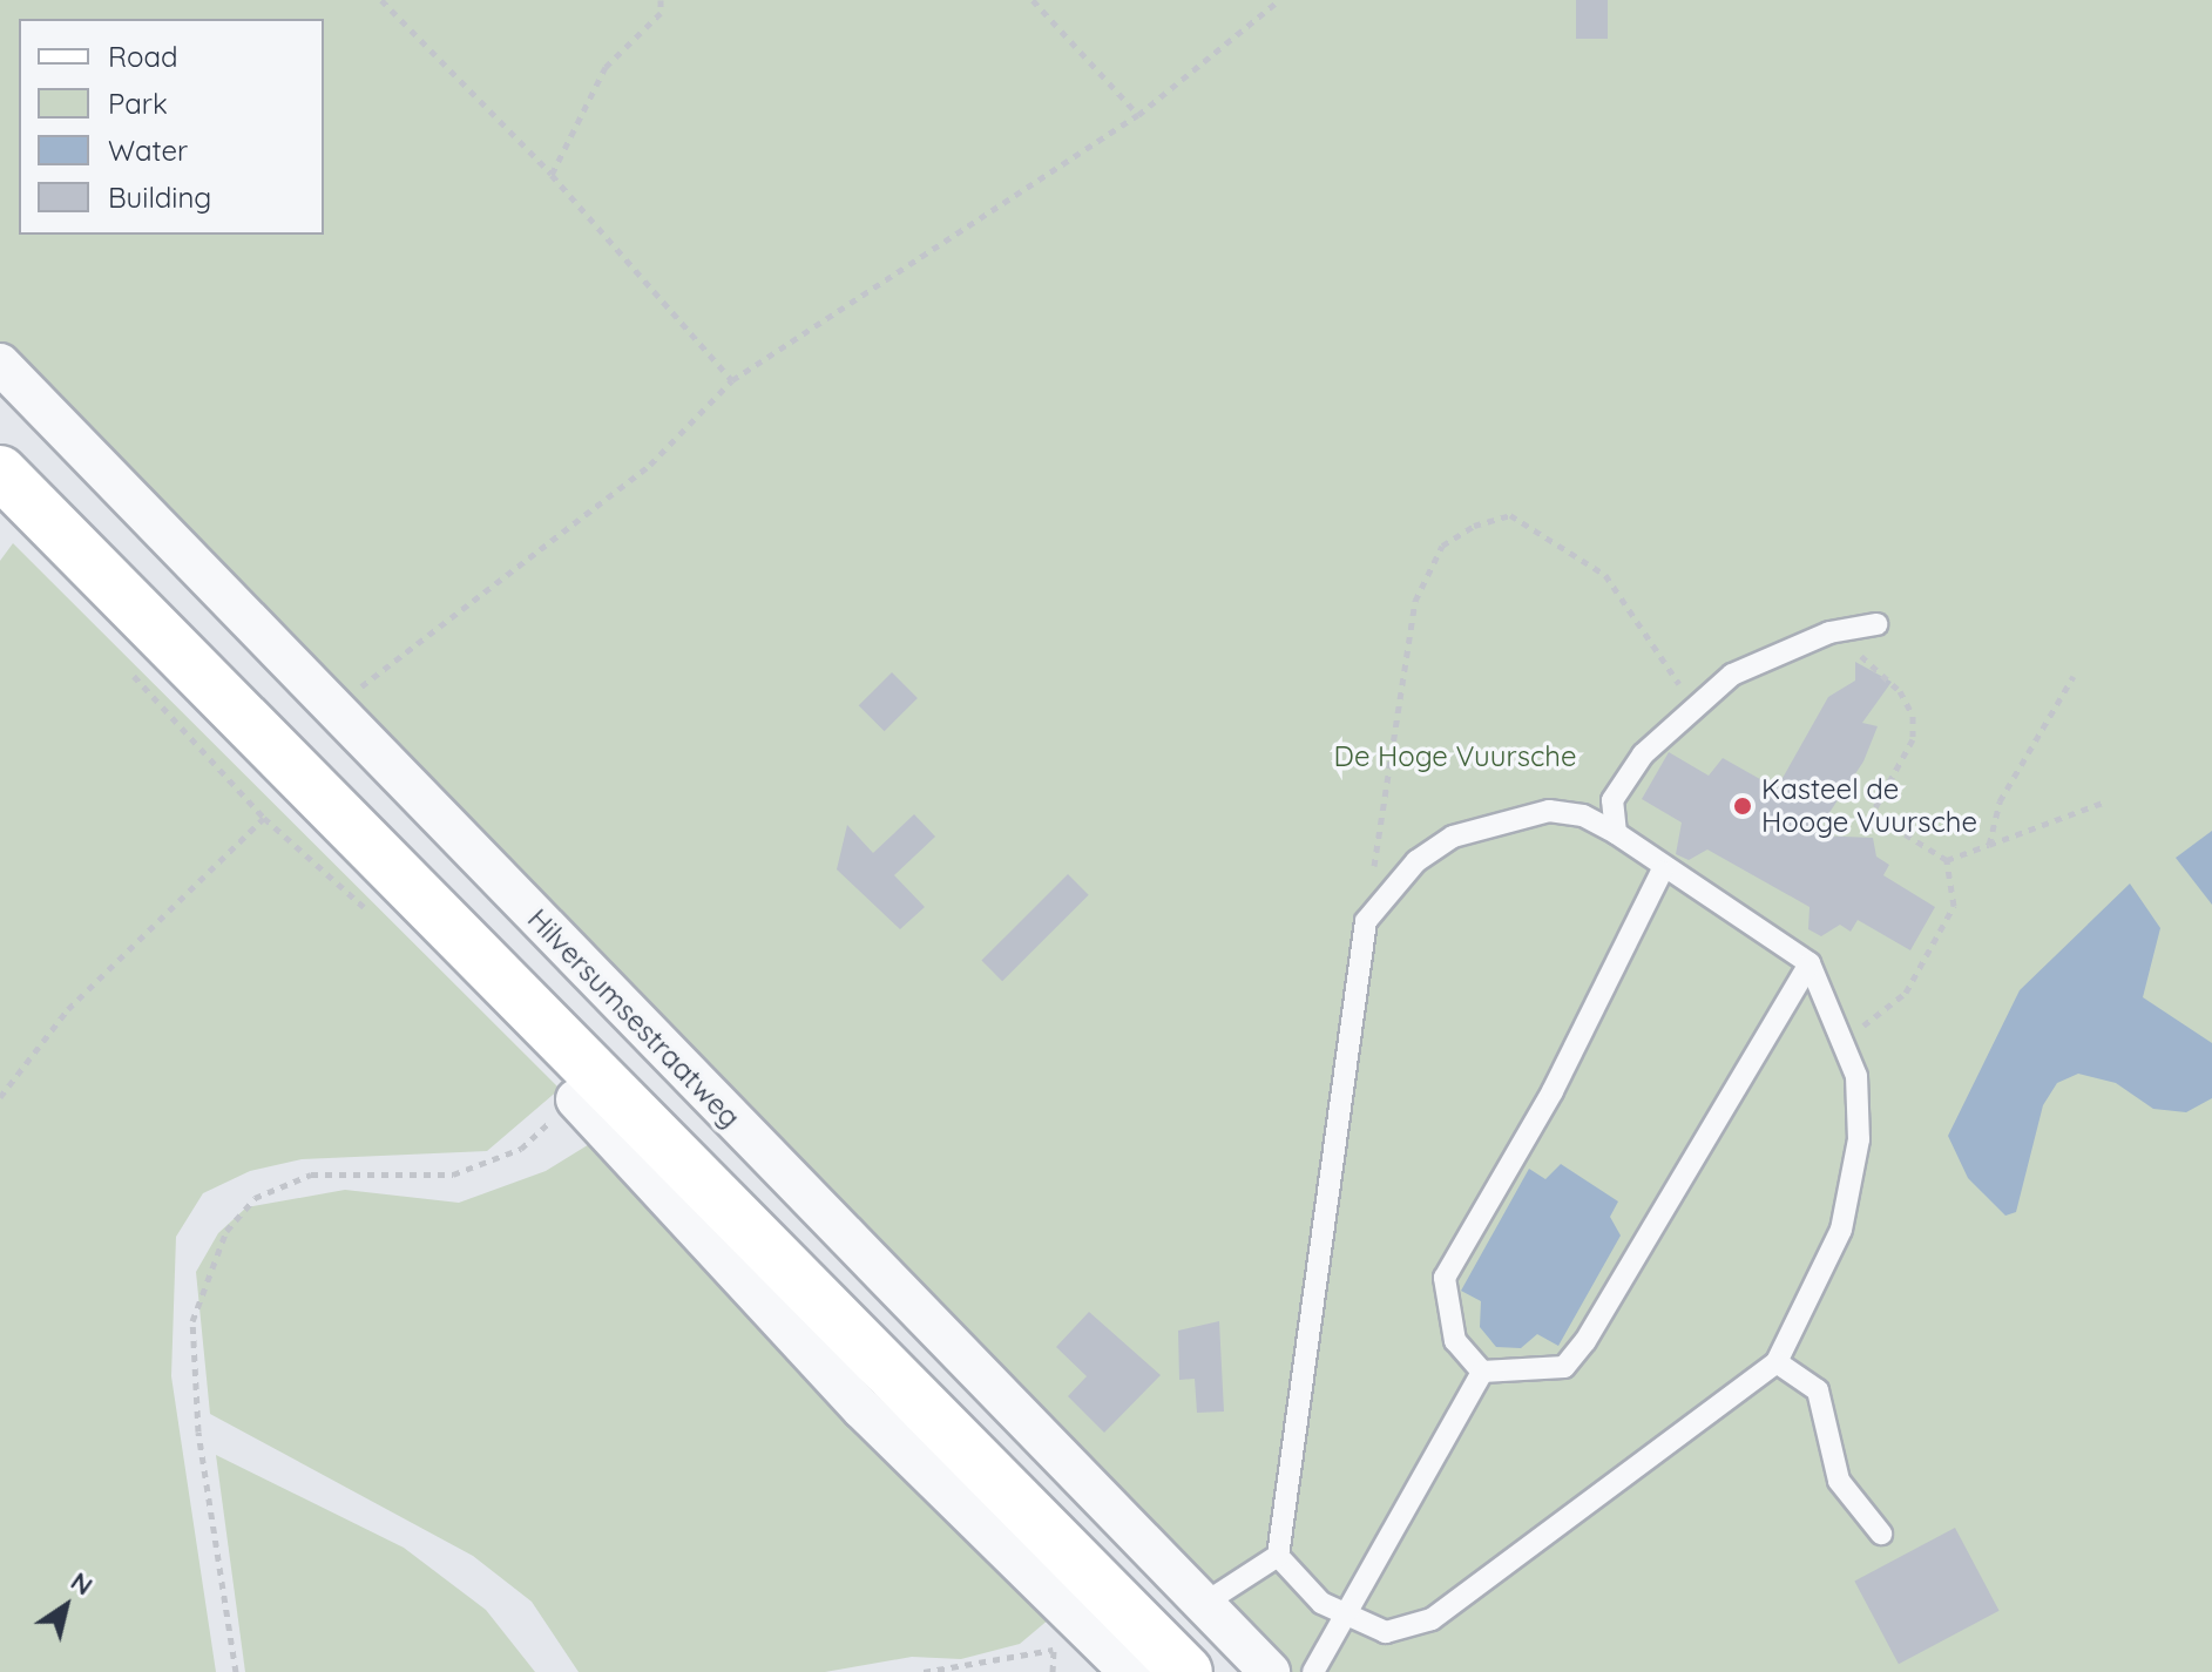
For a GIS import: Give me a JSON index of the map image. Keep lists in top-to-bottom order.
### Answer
{
  "streets": {
    "street": ["Hilversumsestraatweg"]
  },
  "parks": ["De Hoge Vuursche"],
  "places": ["Kasteel de Hooge Vuursche"],
  "legend": [
    "Road",
    "Park",
    "Water",
    "Building"
  ],
  "north": "top right"
}
